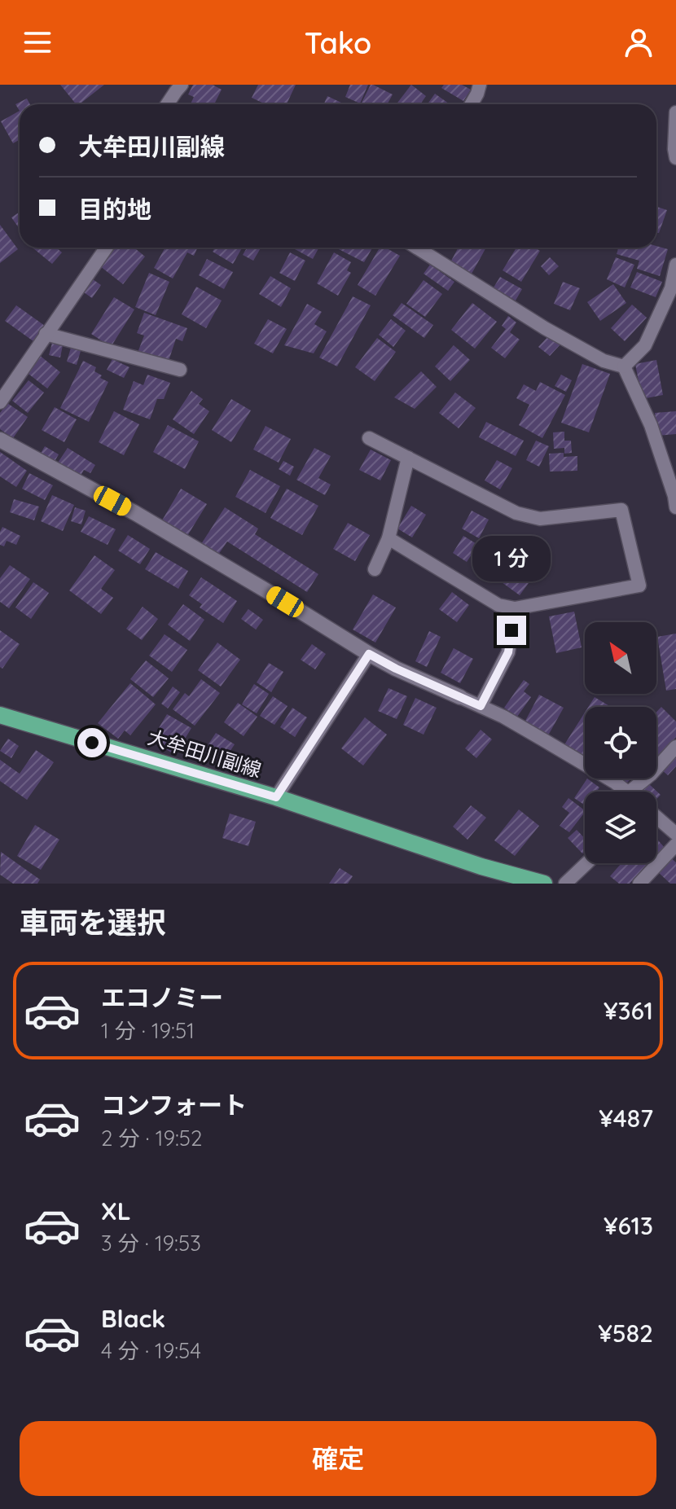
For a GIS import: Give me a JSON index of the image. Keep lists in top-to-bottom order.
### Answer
{
  "streets": {
    "main road": ["大牟田川副線"]
  },
  "north": "top left",
  "page": {
    "header": "Tako",
    "banner": ["大牟田川副線", "目的地"],
    "bubble": "1 分",
    "heading": "車両を選択",
    "list": [
      {
        "name": "エコノミー",
        "note": "1 分 · 19:51",
        "value": "¥361"
      },
      {
        "name": "コンフォート",
        "note": "2 分 · 19:52",
        "value": "¥487"
      },
      {
        "name": "XL",
        "note": "3 分 · 19:53",
        "value": "¥613"
      },
      {
        "name": "Black",
        "note": "4 分 · 19:54",
        "value": "¥582"
      }
    ],
    "buttons": "確定"
  }
}
